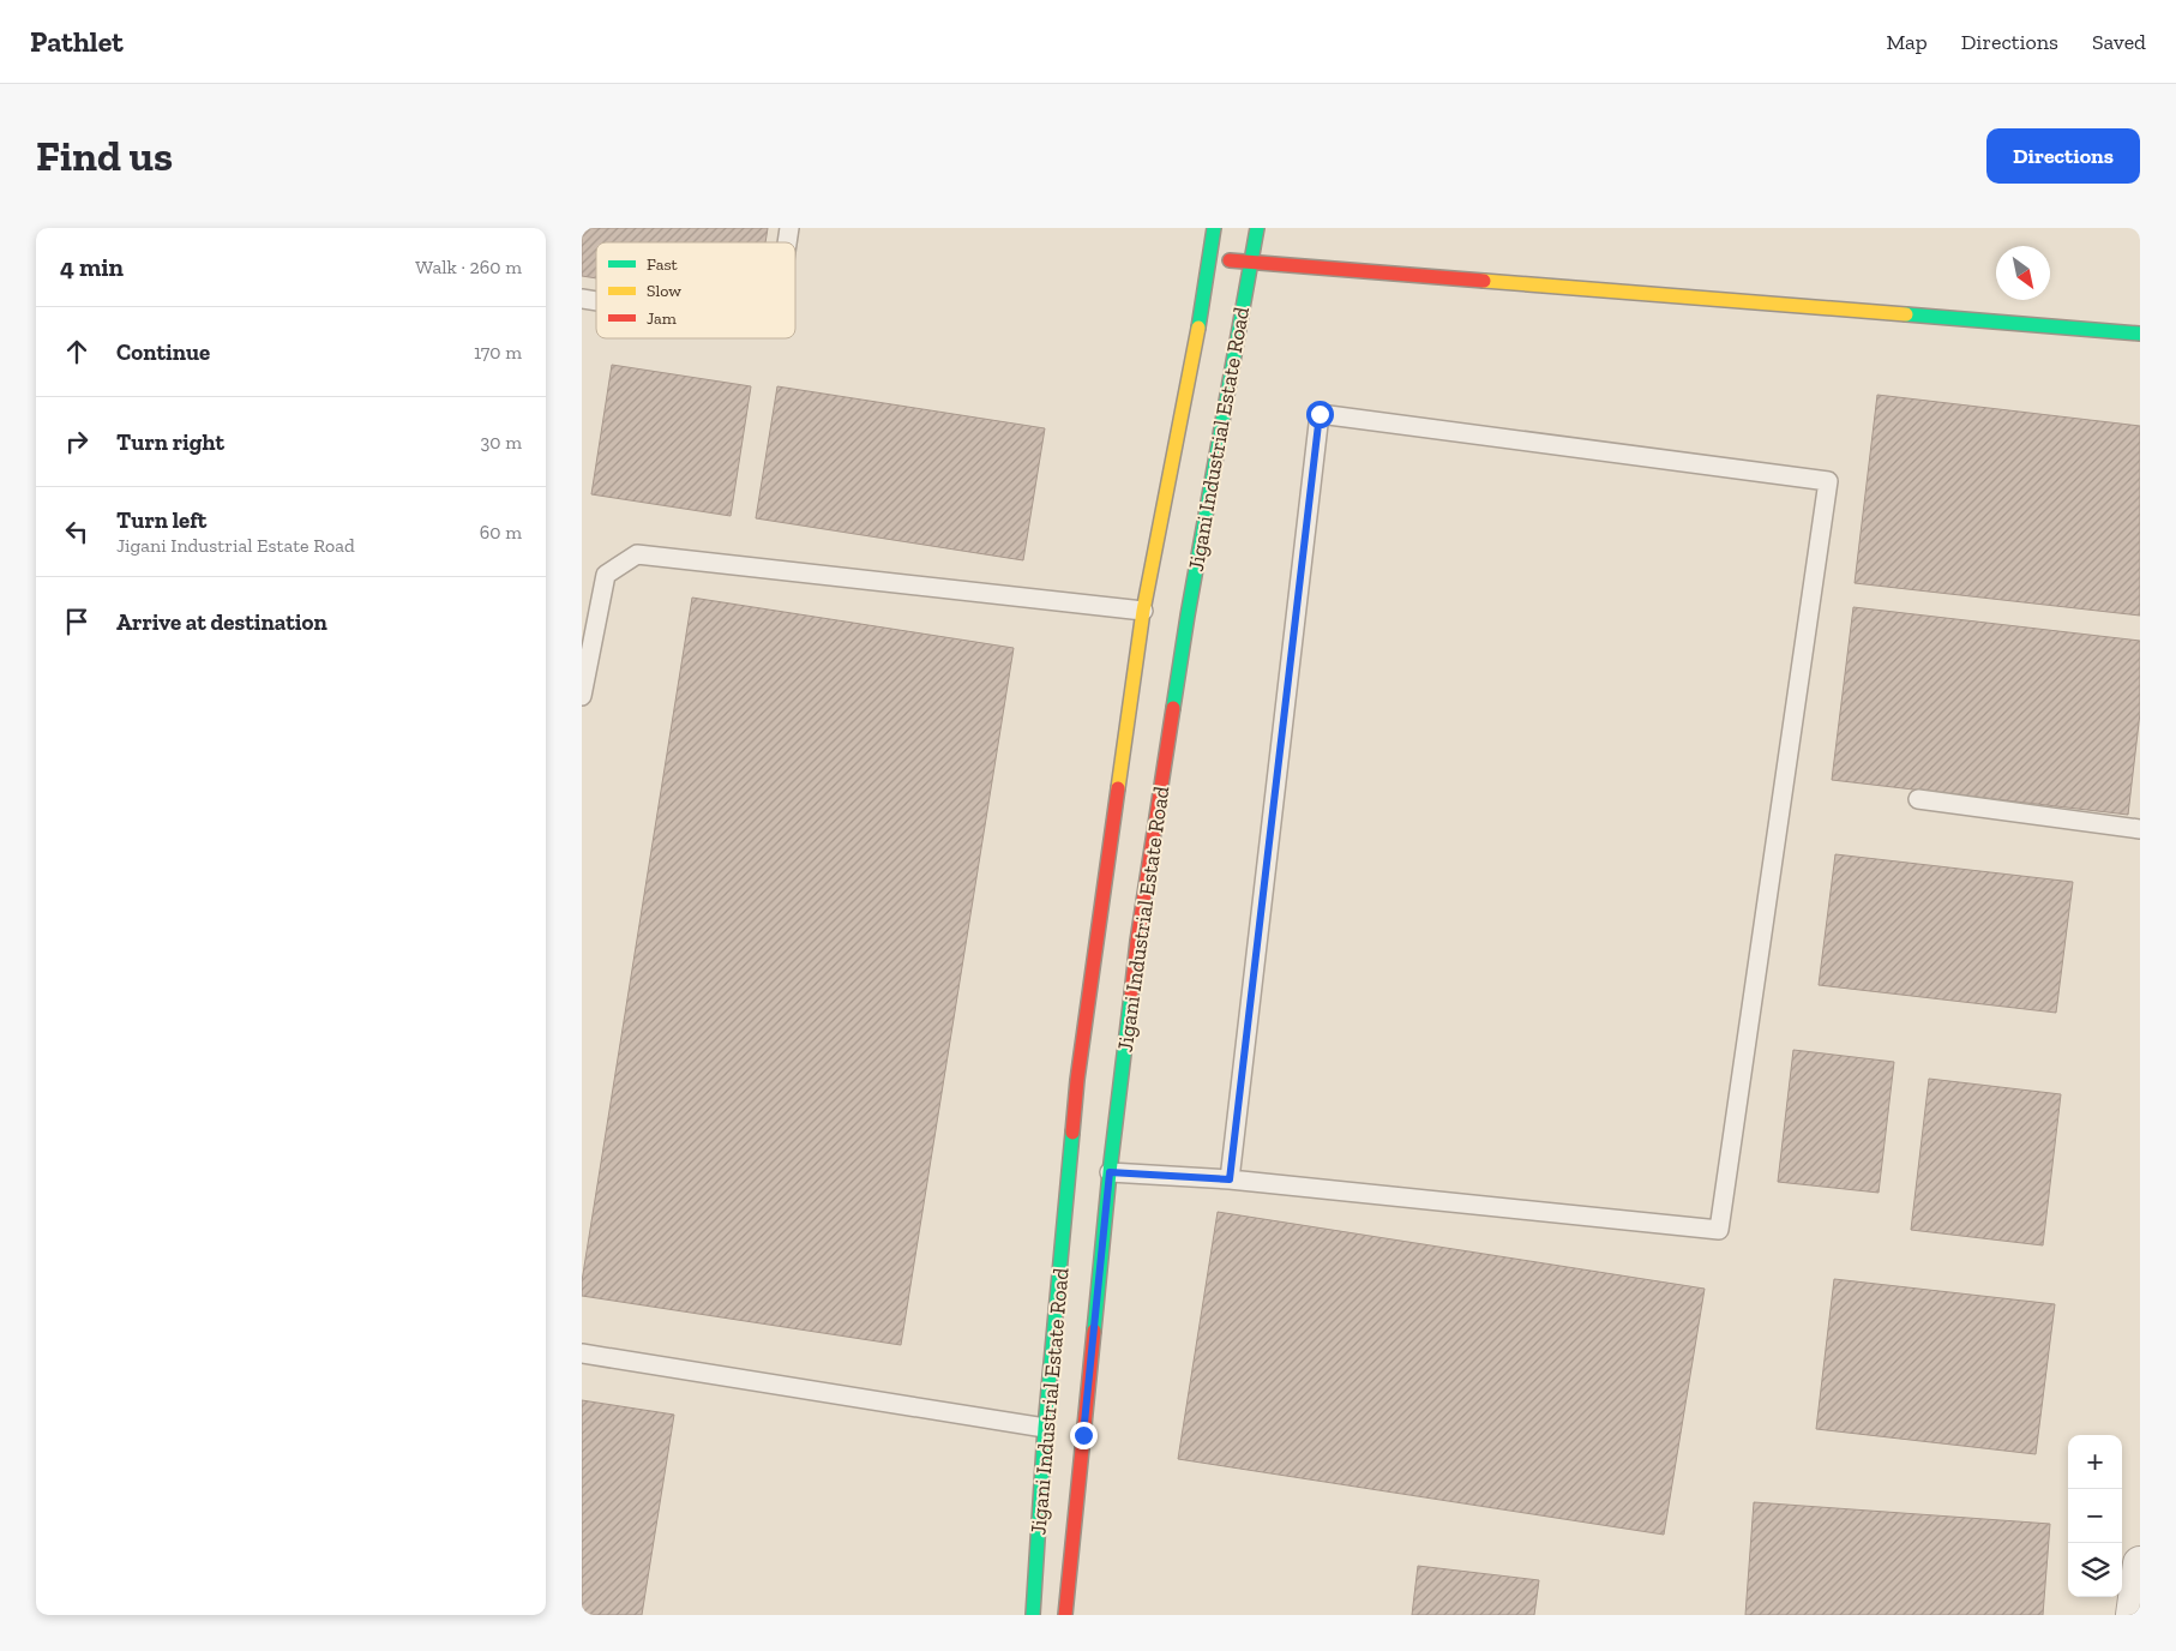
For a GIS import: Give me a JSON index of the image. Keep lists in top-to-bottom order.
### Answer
{
  "streets": {
    "main road": ["Jigani Industrial Estate Road"]
  },
  "legend": ["Fast", "Slow", "Jam"],
  "north": "bottom right",
  "page": {
    "header": "Pathlet",
    "nav": ["Map", "Directions", "Saved"],
    "buttons": "Directions",
    "title": "Find us",
    "heading": ["4 min", "Walk · 260 m"],
    "list": [
      ["Continue", "170 m"],
      ["Turn right", "30 m"],
      ["Turn left", "Jigani Industrial Estate Road", "60 m"],
      "Arrive at destination"
    ],
    "map_buttons": ["+", "−"]
  }
}
